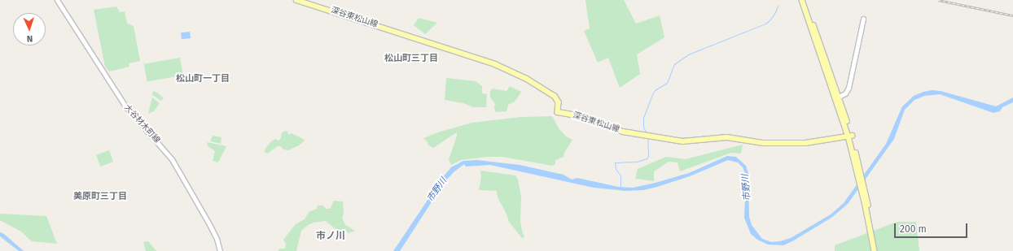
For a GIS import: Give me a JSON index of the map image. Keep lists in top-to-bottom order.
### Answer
{
  "streets": {
    "main road": ["深谷東松山線", "大谷材木町線"]
  },
  "districts": [
    "松山町三丁目",
    "松山町一丁目",
    "美原町三丁目",
    "市ノ川"
  ],
  "water": ["市野川"],
  "scale_bar": "200 m",
  "north": "bottom"
}
